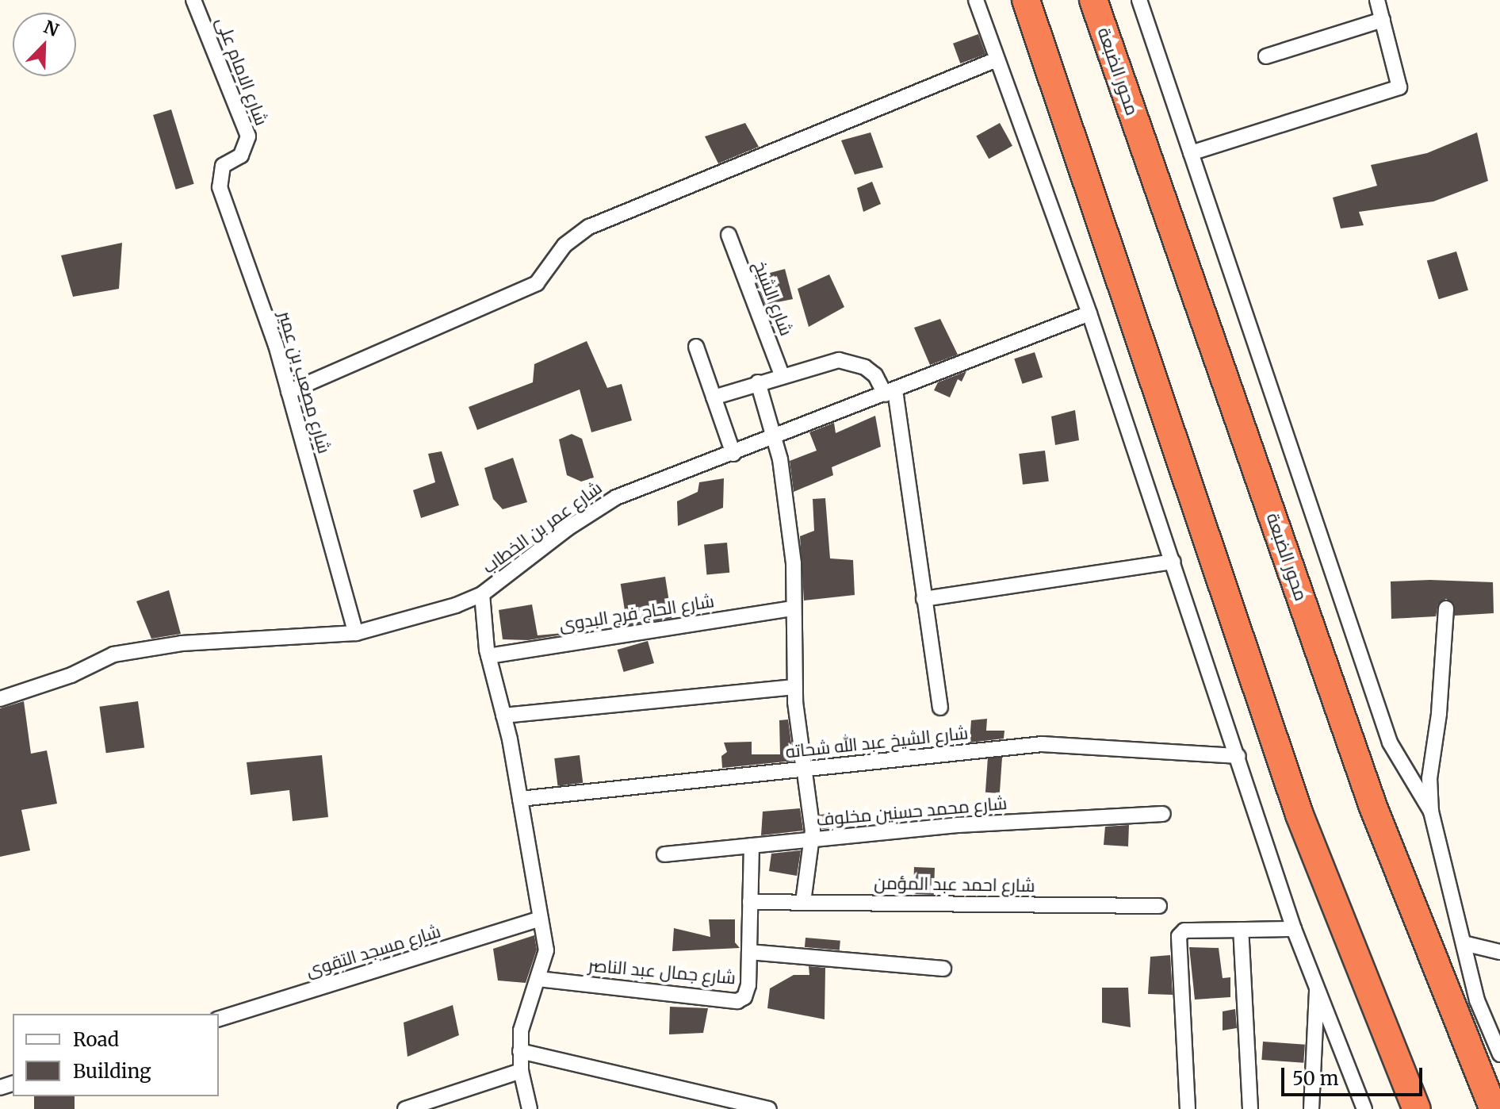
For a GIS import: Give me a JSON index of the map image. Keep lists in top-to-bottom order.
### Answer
{
  "streets": {
    "highway": ["محور الضبعة"],
    "street": [
      "شارع الامام على",
      "شارع الشيخ",
      "شارع مصعب بن عمير",
      "شارع عمر بن الخطاب",
      "شارع الحاج فرج البدوى",
      "شارع الشيخ عبد الله شحاته",
      "شارع محمد حسنين مخلوف",
      "شارع احمد عبد المؤمن",
      "شارع مسجد التقوى",
      "شارع جمال عبد الناصر"
    ]
  },
  "crossings": [
    ["شارع الامام على", "شارع مصعب بن عمير"],
    ["شارع مصعب بن عمير", "شارع عمر بن الخطاب"],
    ["شارع محمد حسنين مخلوف", "شارع جمال عبد الناصر"],
    ["شارع احمد عبد المؤمن", "شارع جمال عبد الناصر"]
  ],
  "legend": ["Road", "Building"],
  "scale_bar": "50 m",
  "north": "top right"
}
